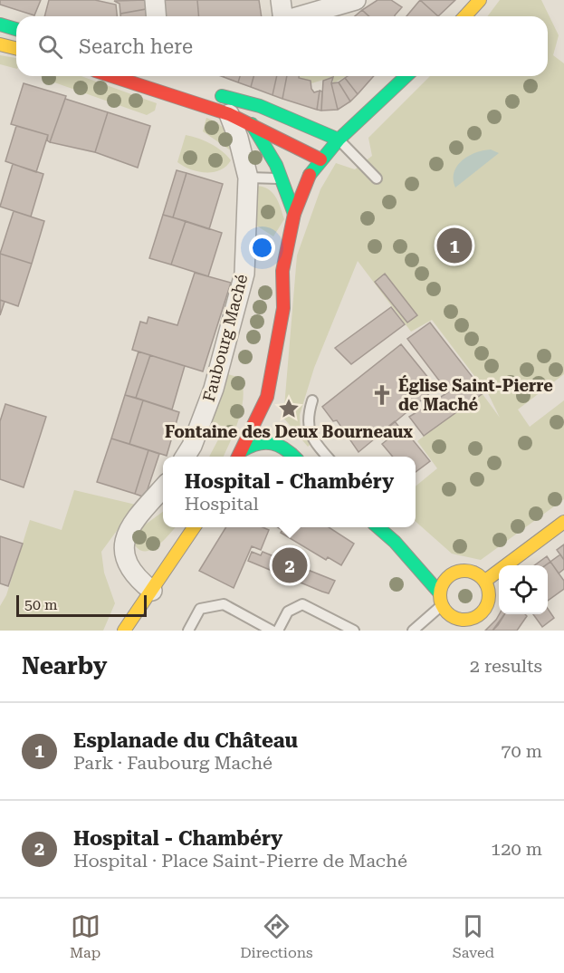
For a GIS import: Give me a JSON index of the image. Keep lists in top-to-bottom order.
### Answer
{
  "streets": {
    "street": ["Faubourg Maché"]
  },
  "places": {
    "church": ["Église Saint-Pierre de Maché"],
    "place": ["Fontaine des Deux Bourneaux"]
  },
  "scale_bar": "50 m",
  "page": {
    "search": "Search here",
    "pins": ["1", "2"],
    "popup": ["Hospital - Chambéry", "Hospital"],
    "scale": "50 m",
    "heading": ["Nearby", "2 results"],
    "list": [
      {
        "mark": "1",
        "name": "Esplanade du Château",
        "note": "Park · Faubourg Maché",
        "value": "70 m"
      },
      {
        "mark": "2",
        "name": "Hospital - Chambéry",
        "note": "Hospital · Place Saint-Pierre de Maché",
        "value": "120 m"
      }
    ],
    "nav": ["Map", "Directions", "Saved"]
  }
}
